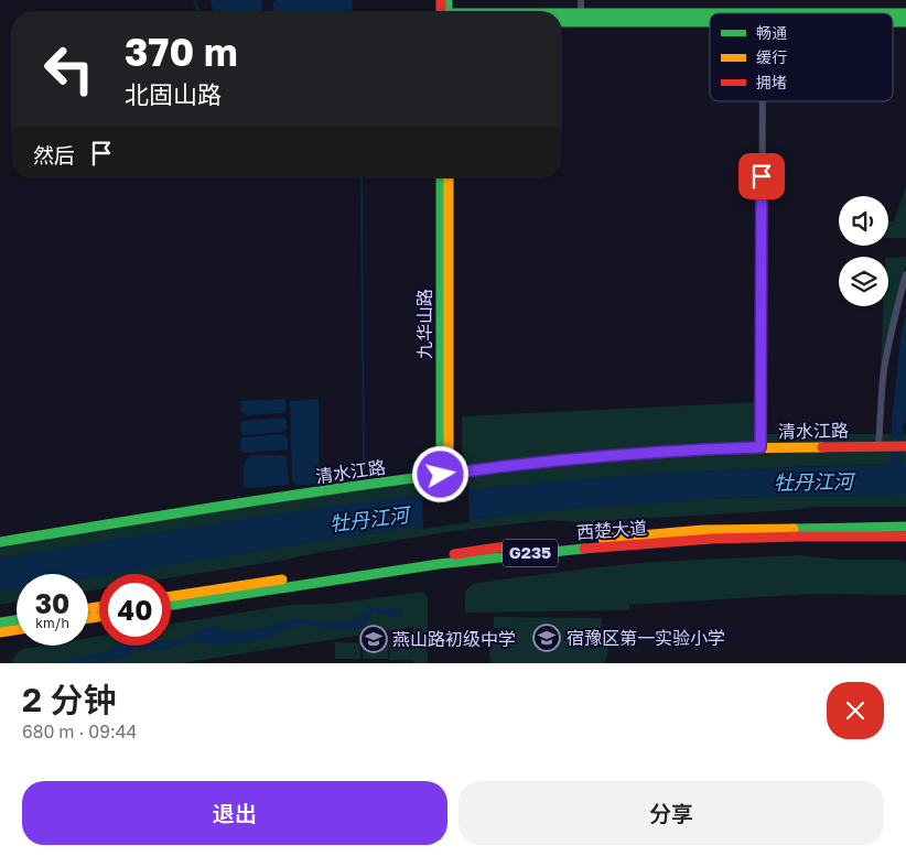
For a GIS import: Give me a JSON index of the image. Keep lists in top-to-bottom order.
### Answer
{
  "streets": {
    "main road": [
      "九华山路",
      "清水江路",
      "西楚大道",
      "G235"
    ]
  },
  "crossings": [
    ["九华山路", "清水江路"]
  ],
  "water": ["牡丹江河"],
  "places": {
    "school or university": ["宿豫区第一实验小学", "燕山路初级中学"]
  },
  "legend": ["畅通", "缓行", "拥堵"],
  "page": {
    "turn": ["370 m", "北固山路"],
    "then": "然后",
    "speed": "30 km/h",
    "limit": "40",
    "heading": ["2 分钟", "680 m · 09:44"],
    "buttons": ["退出", "分享"]
  }
}
